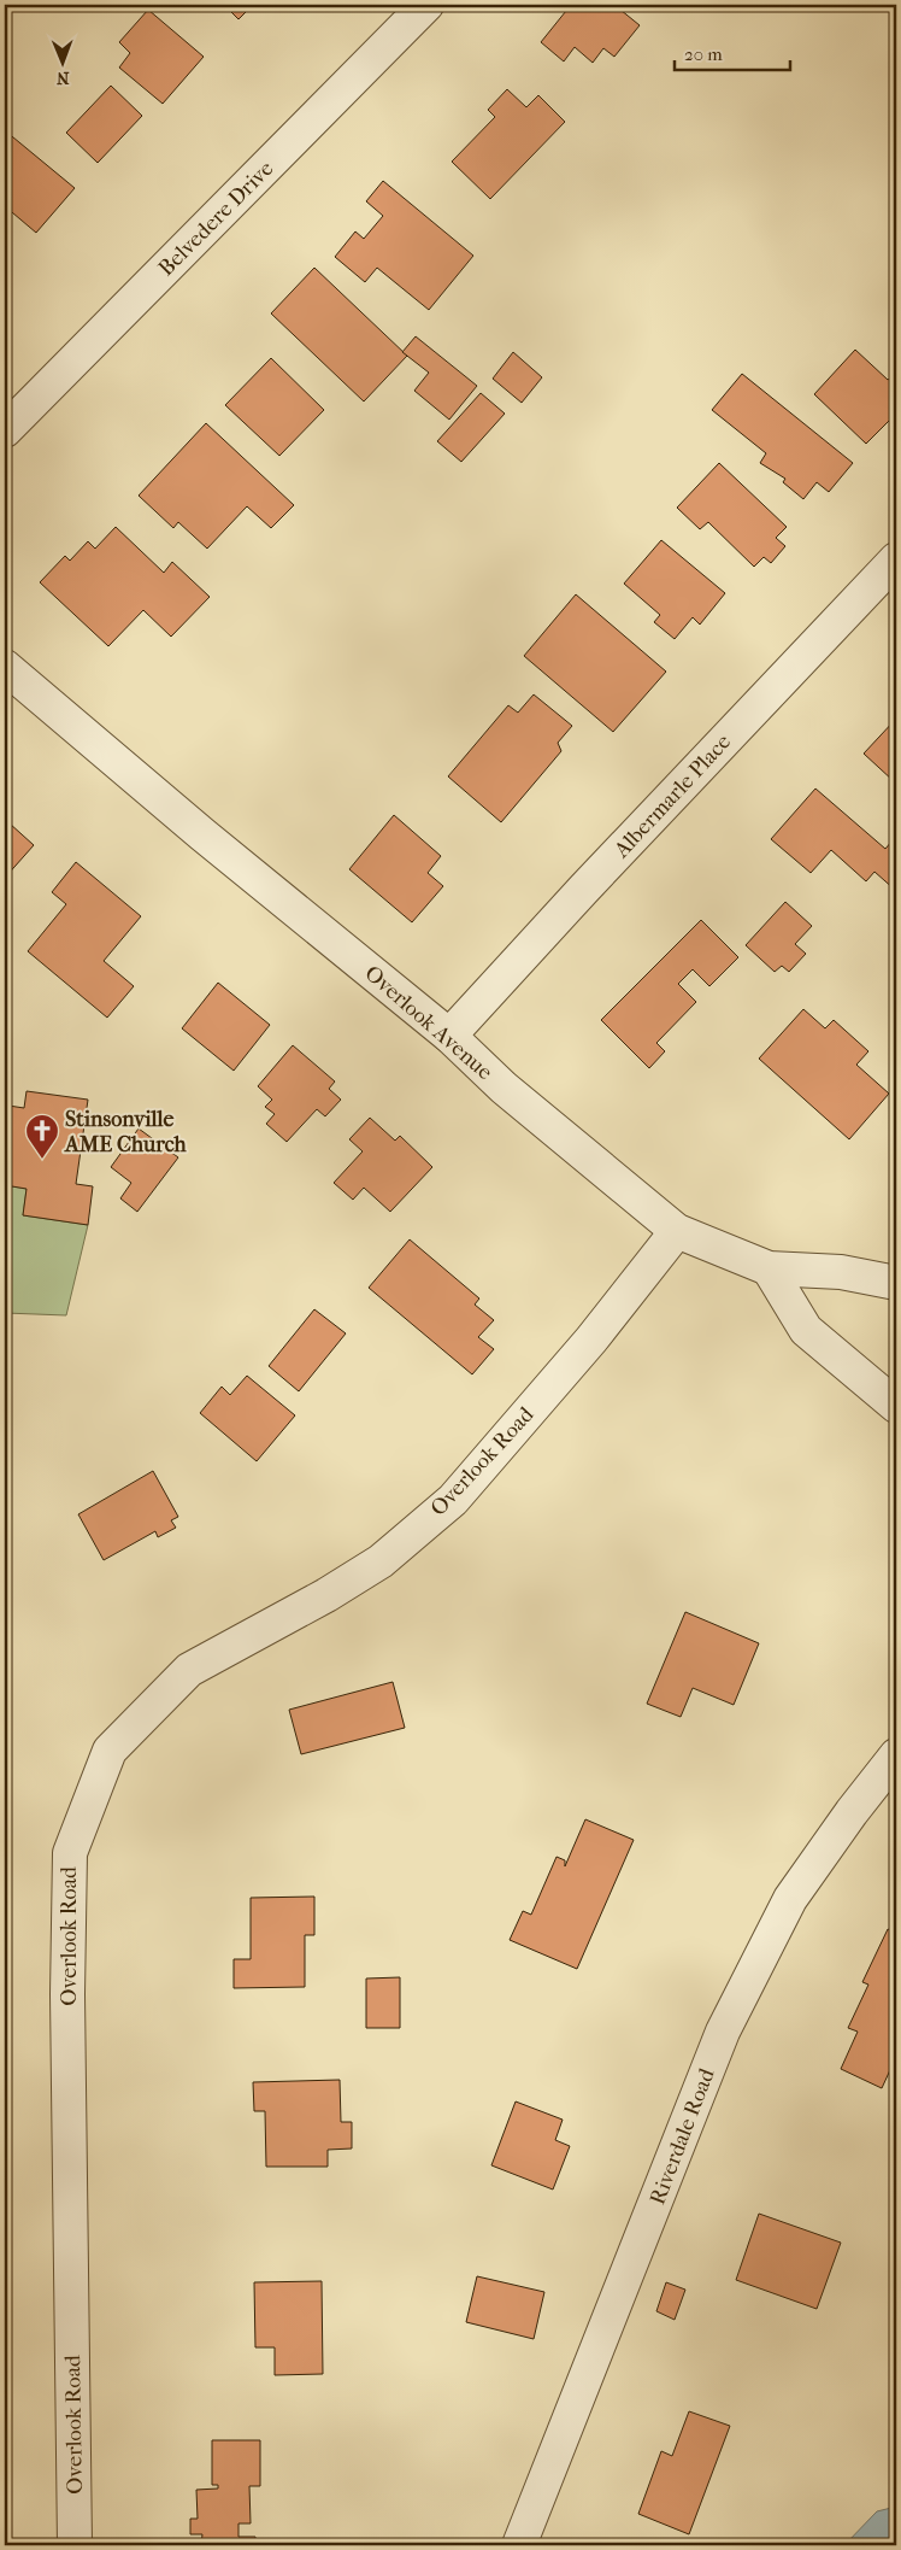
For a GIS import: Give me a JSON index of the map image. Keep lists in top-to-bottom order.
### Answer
{
  "streets": {
    "street": [
      "Belvedere Drive",
      "Albermarle Place",
      "Overlook Avenue",
      "Overlook Road",
      "Riverdale Road"
    ]
  },
  "crossings": [
    ["Albermarle Place", "Overlook Avenue"],
    ["Overlook Avenue", "Overlook Road"]
  ],
  "places": {
    "church": ["Stinsonville AME Church"]
  },
  "scale_bar": "20 m",
  "north": "bottom"
}
